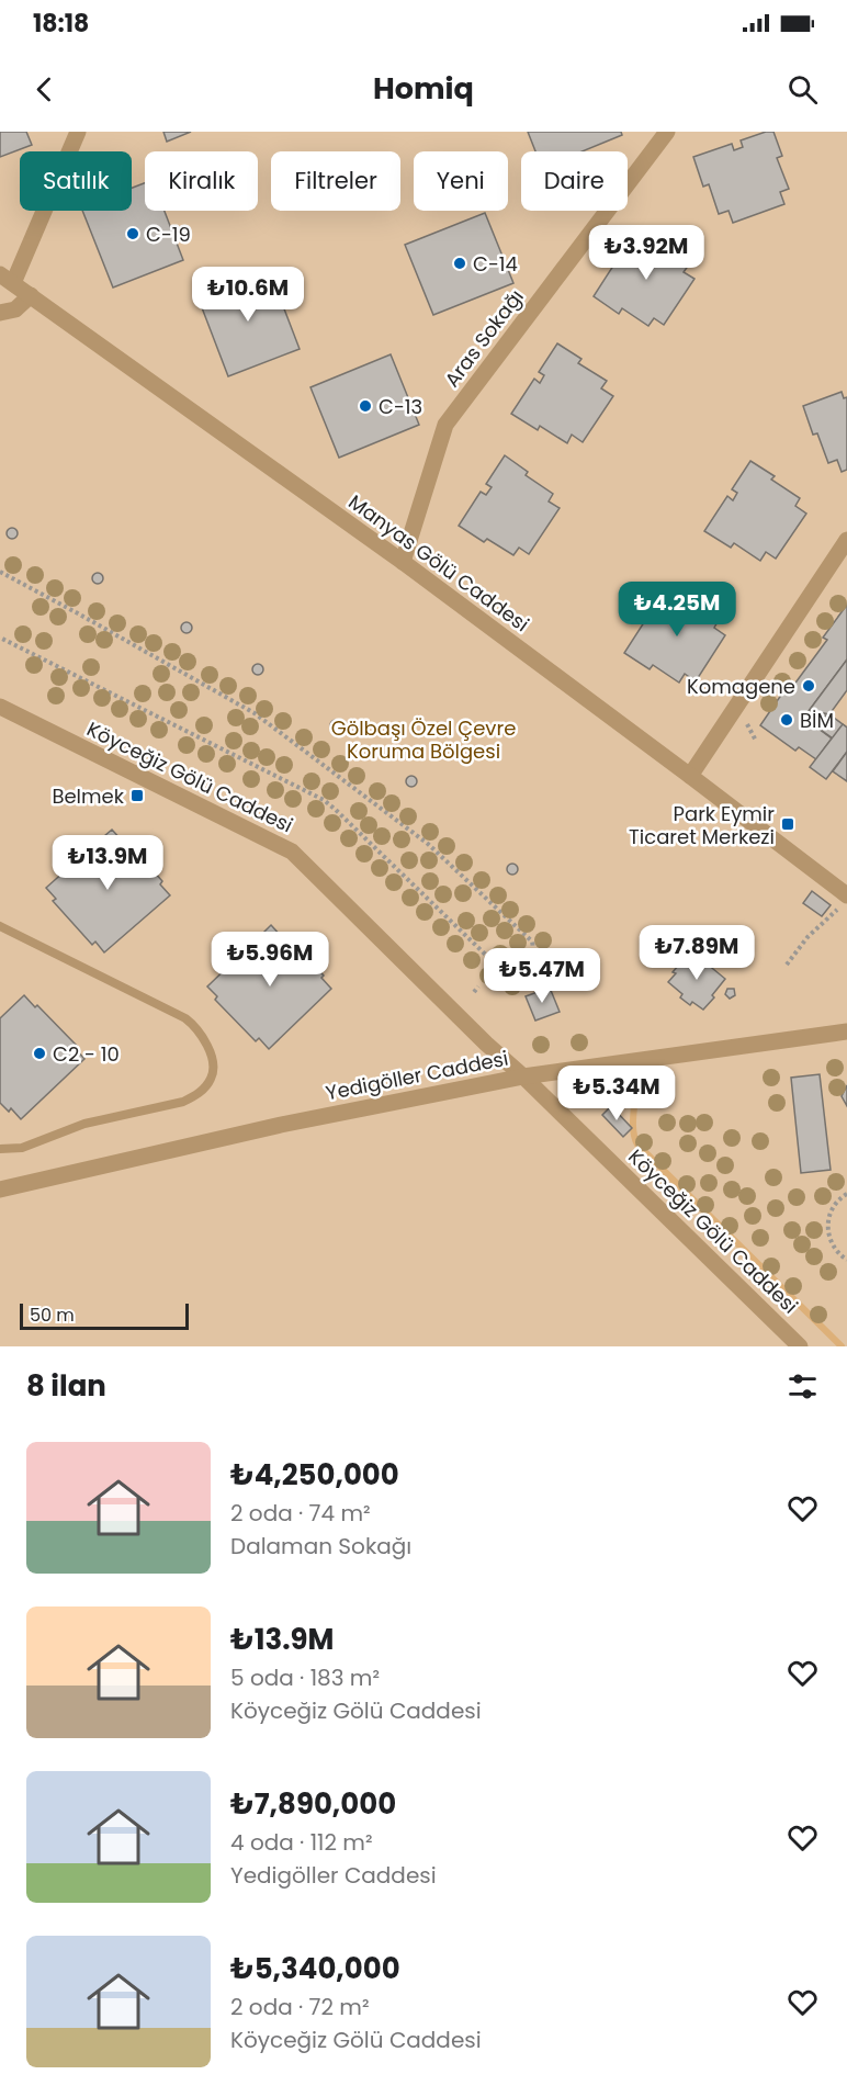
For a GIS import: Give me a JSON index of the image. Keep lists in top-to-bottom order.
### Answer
{
  "streets": {
    "street": [
      "Aras Sokağı",
      "Manyas Gölü Caddesi",
      "Köyceğiz Gölü Caddesi",
      "Yedigöller Caddesi"
    ]
  },
  "crossings": [
    ["Aras Sokağı", "Manyas Gölü Caddesi"],
    ["Köyceğiz Gölü Caddesi", "Yedigöller Caddesi"]
  ],
  "parks": ["Gölbaşı Özel Çevre Koruma Bölgesi"],
  "places": {
    "other": [
      "C-19",
      "C-14",
      "C-13",
      "Komagene",
      "BİM",
      "C2 - 10"
    ],
    "transit": ["Belmek", "Park Eymir Ticaret Merkezi"]
  },
  "scale_bar": "50 m",
  "page": {
    "status": "18:18",
    "header": "Homiq",
    "chip": [
      "Satılık",
      "Kiralık",
      "Filtreler",
      "Yeni",
      "Daire"
    ],
    "price": [
      "₺3.92M",
      "₺10.6M",
      "₺4.25M",
      "₺13.9M",
      "₺7.89M",
      "₺5.96M",
      "₺5.47M",
      "₺5.34M"
    ],
    "scale": "50 m",
    "heading": "8 ilan",
    "list": [
      {
        "name": "₺4,250,000",
        "note": "2 oda · 74 m² · Dalaman Sokağı"
      },
      {
        "name": "₺13.9M",
        "note": "5 oda · 183 m² · Köyceğiz Gölü Caddesi"
      },
      {
        "name": "₺7,890,000",
        "note": "4 oda · 112 m² · Yedigöller Caddesi"
      },
      {
        "name": "₺5,340,000",
        "note": "2 oda · 72 m² · Köyceğiz Gölü Caddesi"
      }
    ]
  }
}
